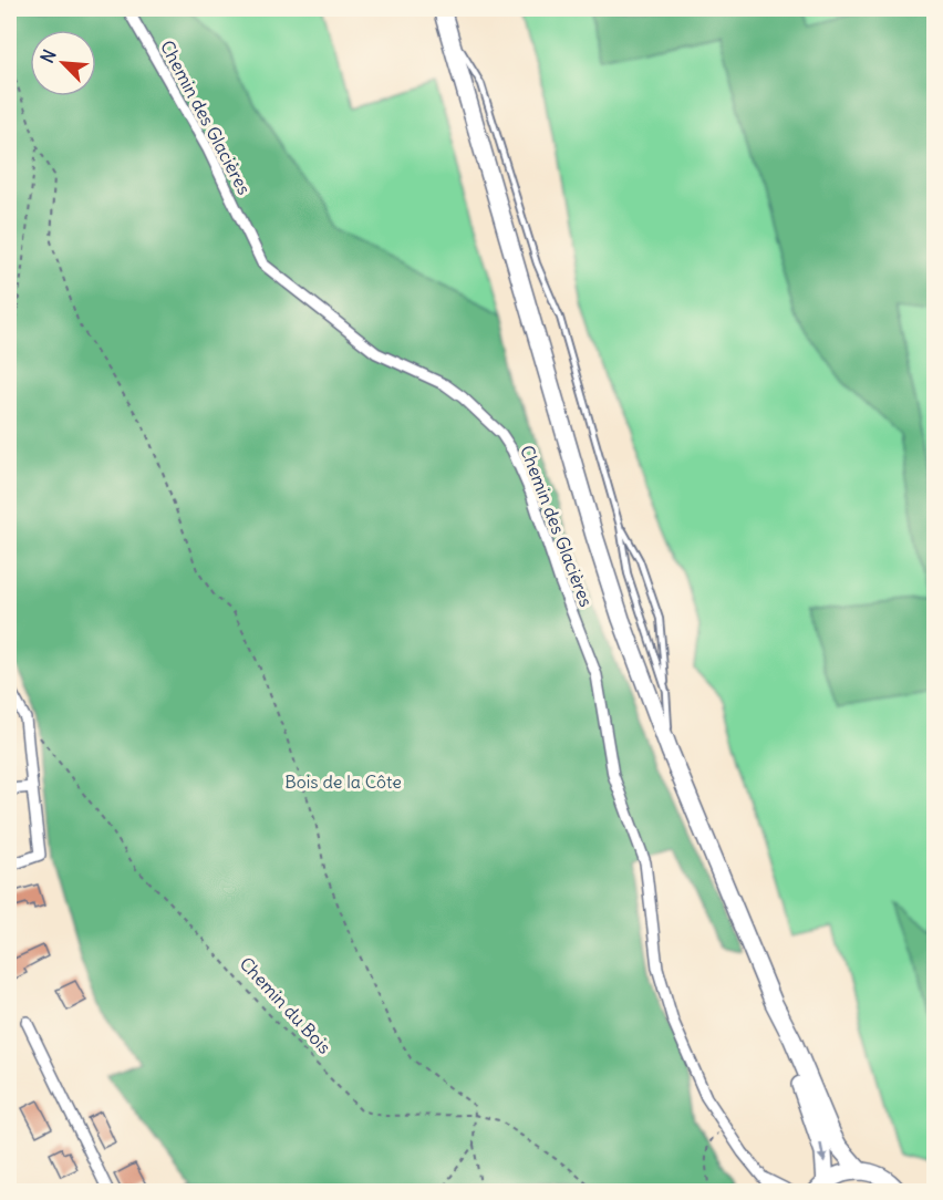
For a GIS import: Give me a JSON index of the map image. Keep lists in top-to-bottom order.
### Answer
{
  "streets": {
    "street": ["Chemin des Glacières"],
    "path": ["Chemin du Bois"]
  },
  "parks": ["Bois de la Côte"],
  "north": "top left"
}
